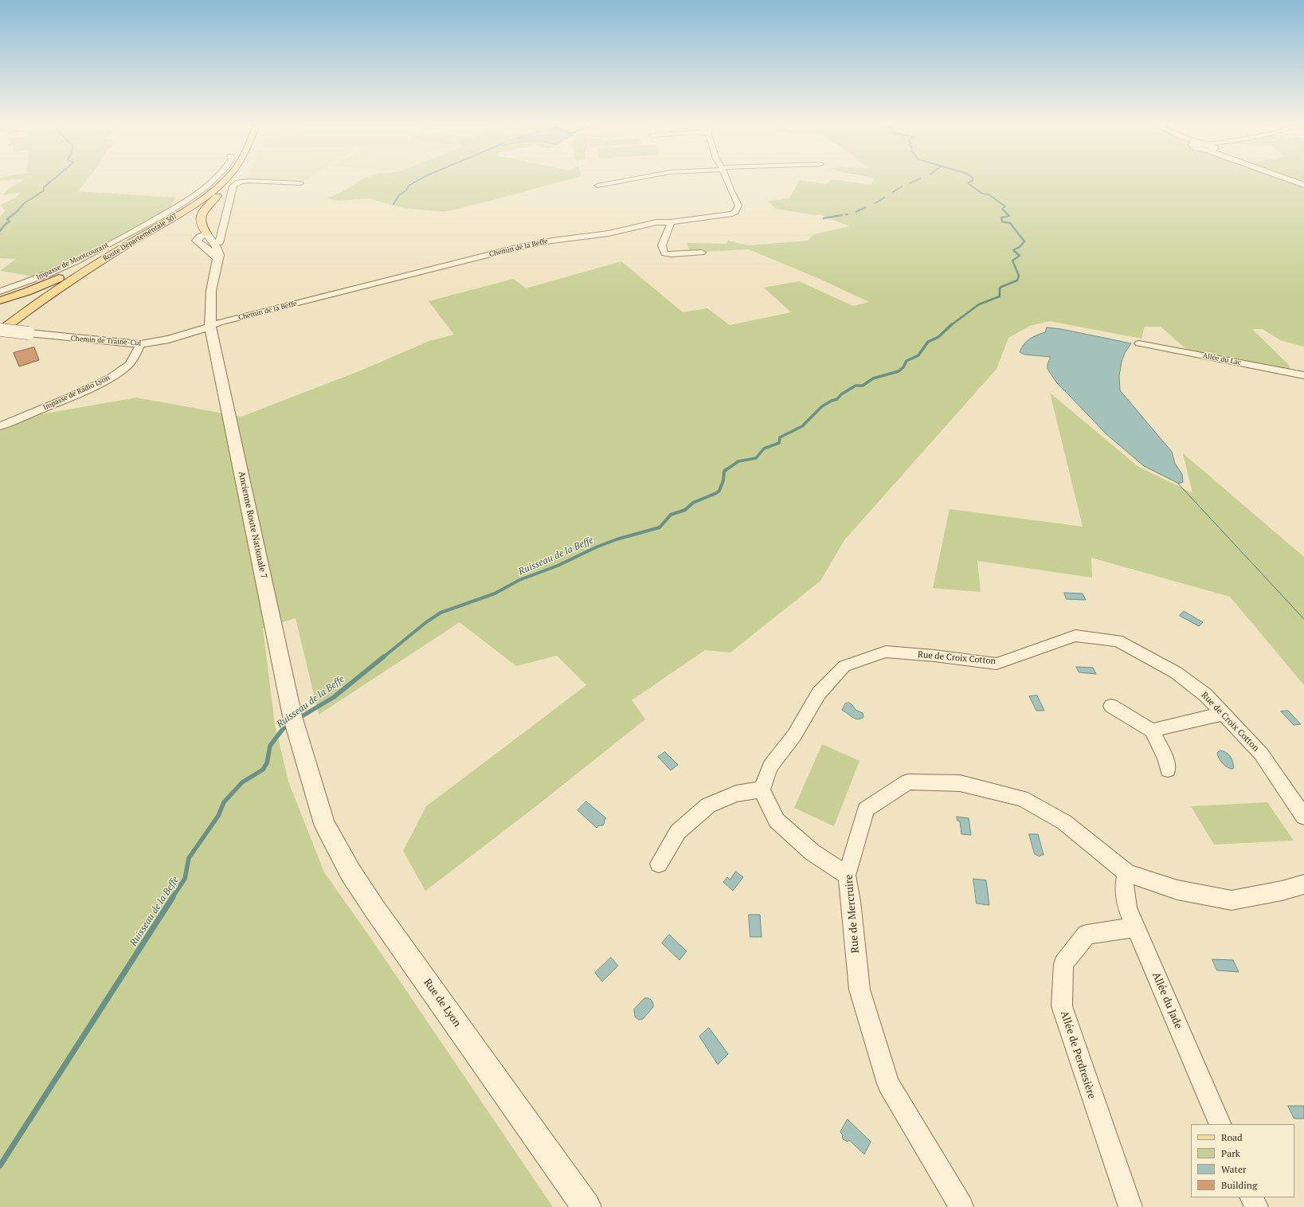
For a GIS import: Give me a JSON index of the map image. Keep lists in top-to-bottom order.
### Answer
{
  "streets": {
    "main road": ["Route Départementale 307"],
    "street": [
      "Chemin de la Beffe",
      "Impasse de Montcourant",
      "Chemin de Traine-Cul",
      "Allée du Lac",
      "Impasse de Radio Lyon",
      "Ancienne Route Nationale 7",
      "Rue de Croix Cotton",
      "Rue de Mercruire",
      "Allée du Jade",
      "Rue de Lyon",
      "Allée de Perdresière"
    ]
  },
  "crossings": [
    ["Route Départementale 307", "Chemin de Traine-Cul"],
    ["Chemin de la Beffe", "Chemin de Traine-Cul"],
    ["Chemin de la Beffe", "Ancienne Route Nationale 7"],
    ["Chemin de Traine-Cul", "Impasse de Radio Lyon"],
    ["Chemin de Traine-Cul", "Ancienne Route Nationale 7"],
    ["Ancienne Route Nationale 7", "Rue de Lyon"],
    ["Rue de Mercruire", "Allée du Jade"],
    ["Allée du Jade", "Allée de Perdresière"]
  ],
  "water": ["Ruisseau de la Beffe"],
  "legend": [
    "Road",
    "Park",
    "Water",
    "Building"
  ]
}
